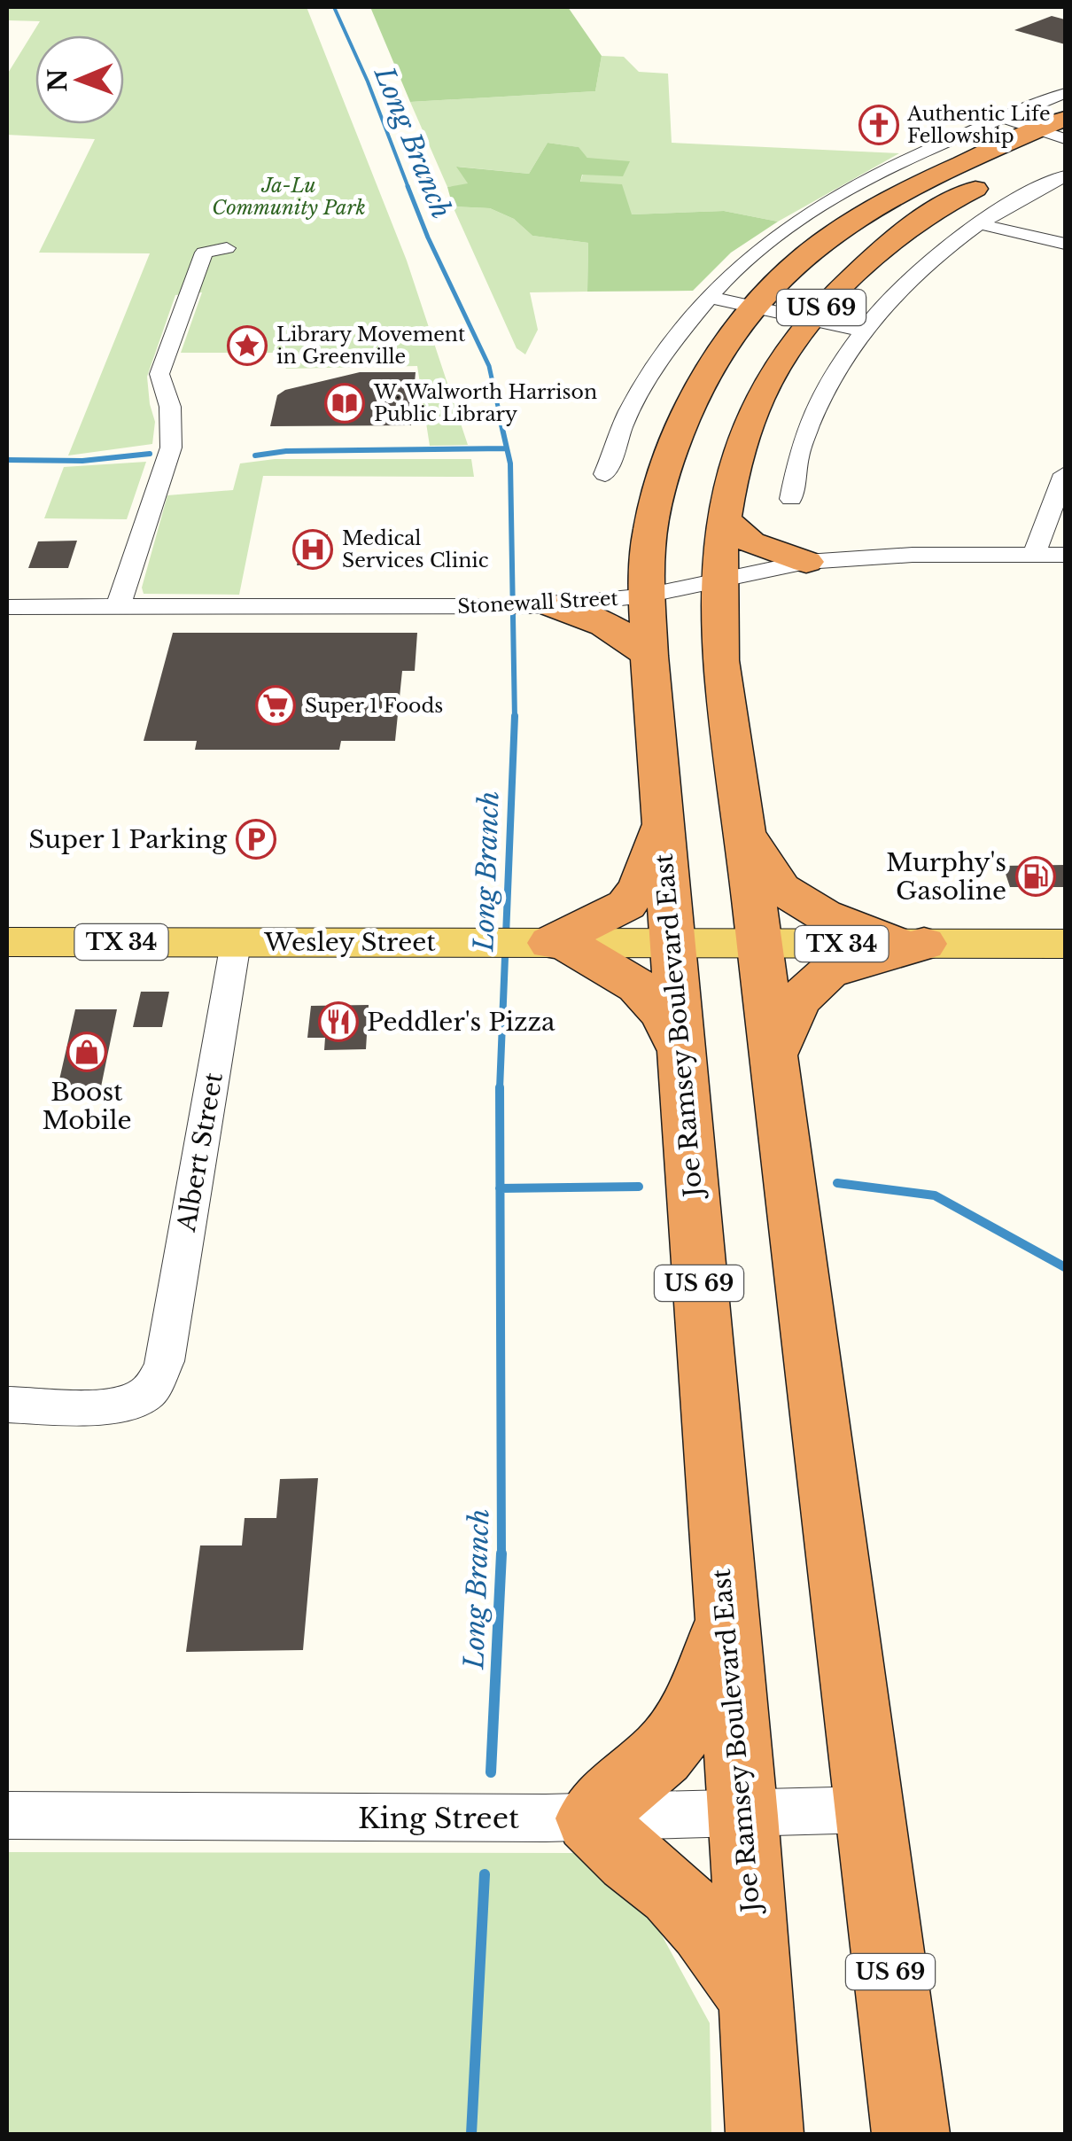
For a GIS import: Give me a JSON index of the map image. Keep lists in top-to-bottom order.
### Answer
{
  "streets": {
    "highway": ["US 69", "Joe Ramsey Boulevard East"],
    "main road": ["TX 34", "Wesley Street"],
    "street": ["Stonewall Street", "Albert Street", "King Street"]
  },
  "crossings": [
    ["US 69", "Stonewall Street"],
    ["US 69", "Wesley Street"],
    ["US 69", "King Street"],
    ["Stonewall Street", "Joe Ramsey Boulevard East"],
    ["Wesley Street", "Joe Ramsey Boulevard East"],
    ["Wesley Street", "Albert Street"],
    ["Joe Ramsey Boulevard East", "King Street"]
  ],
  "water": ["Long Branch"],
  "parks": ["Ja-Lu Community Park"],
  "places": {
    "church": ["Authentic Life Fellowship"],
    "place": ["Library Movement in Greenville"],
    "library": ["W. Walworth Harrison Public Library"],
    "hospital": ["Medical Services Clinic"],
    "supermarket": ["Super 1 Foods"],
    "parking": ["Super 1 Parking"],
    "fuel station": ["Murphy's Gasoline"],
    "restaurant": ["Peddler's Pizza"],
    "shop": ["Boost Mobile"]
  },
  "north": "left"
}
